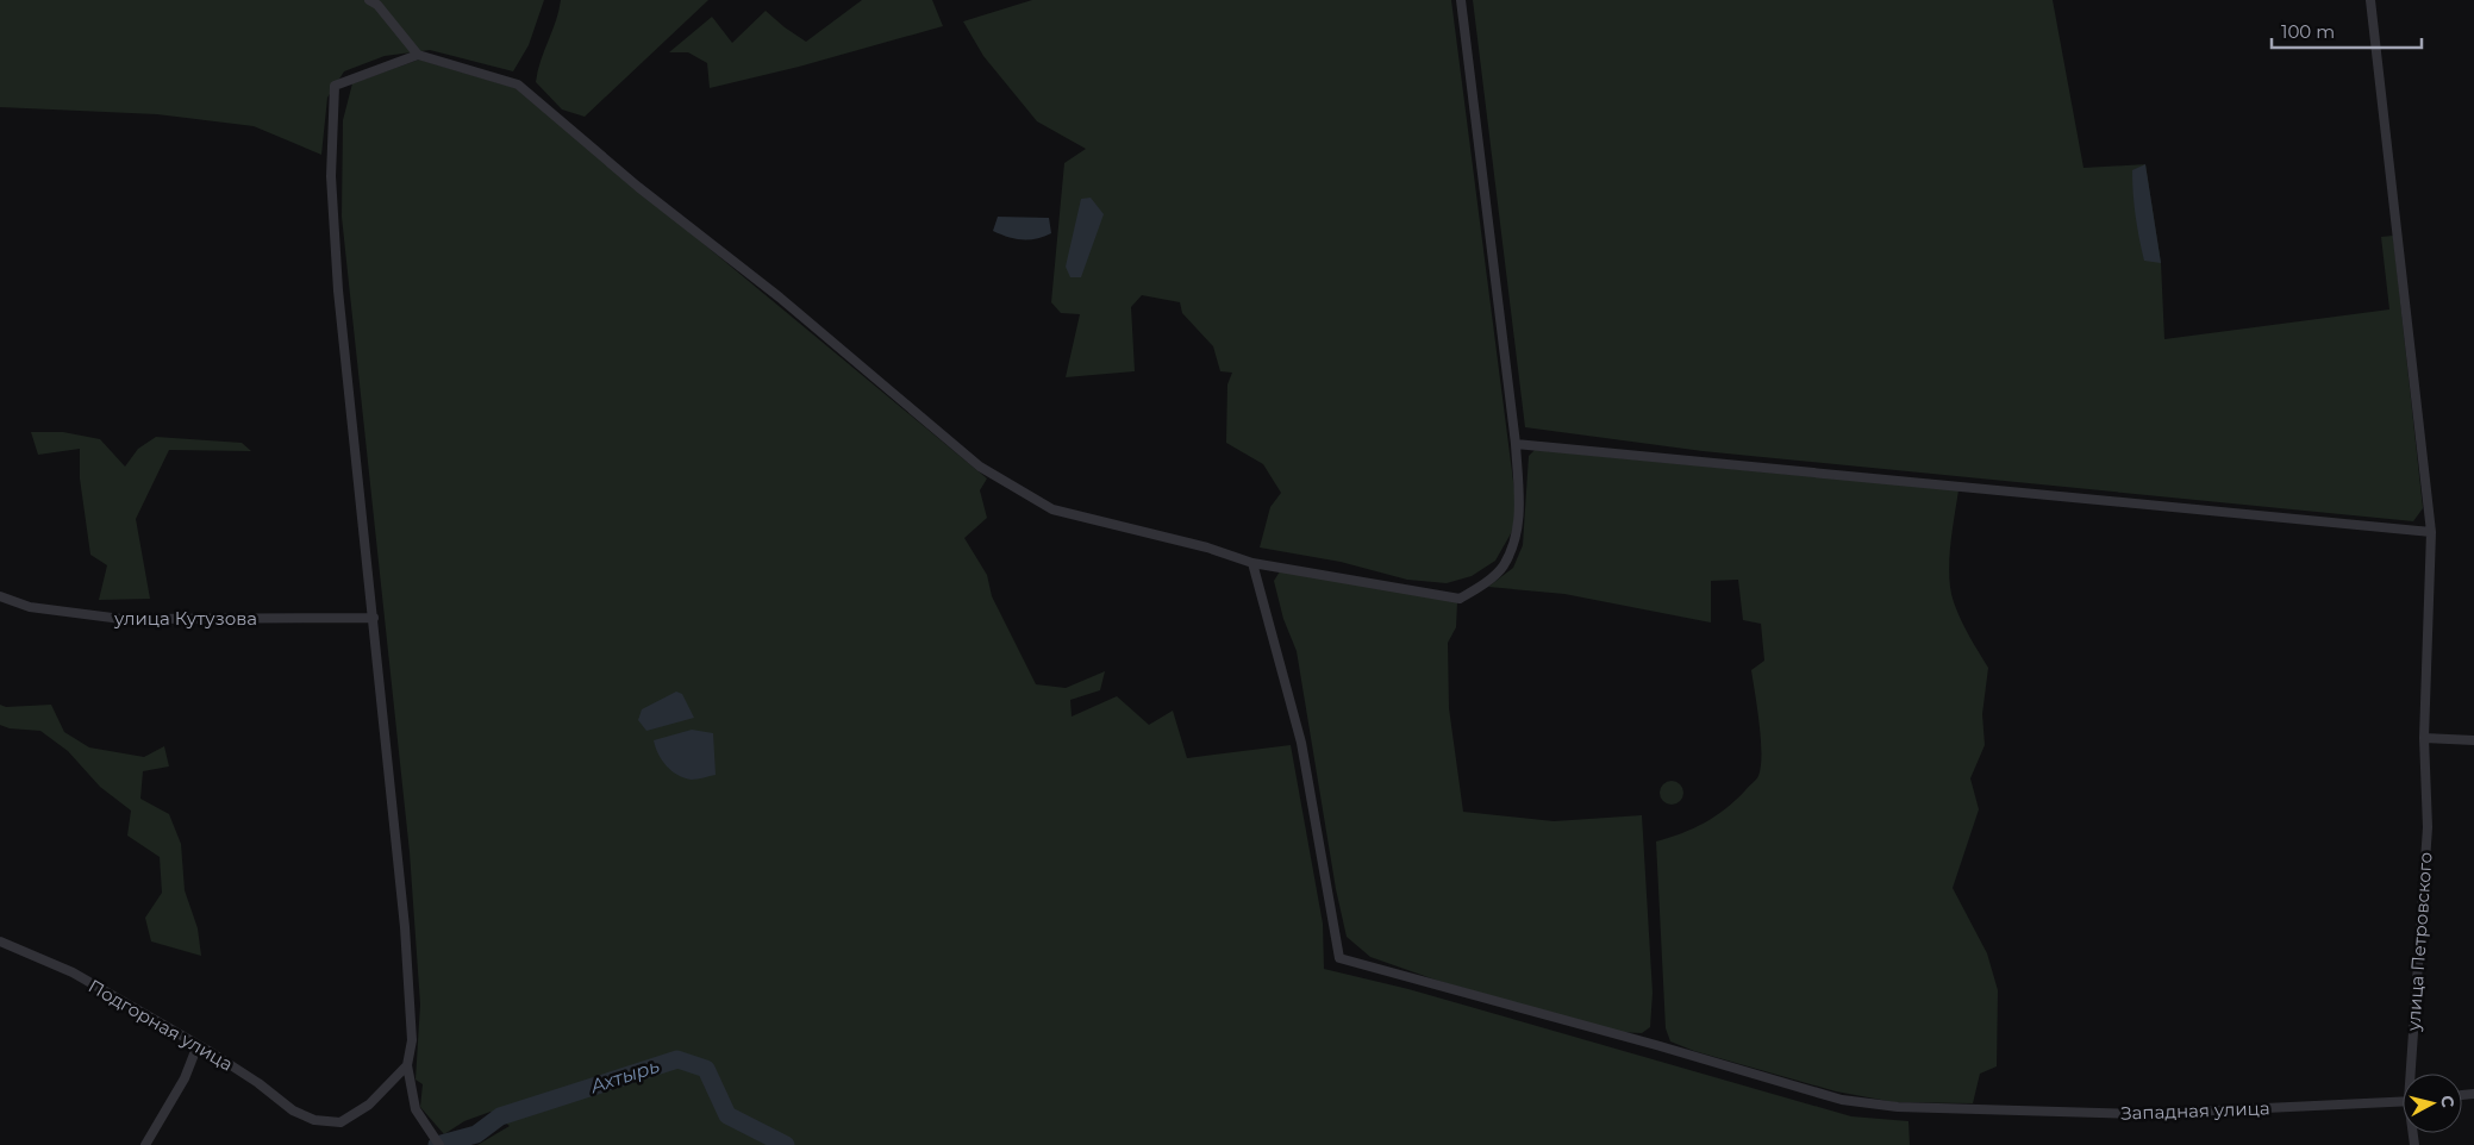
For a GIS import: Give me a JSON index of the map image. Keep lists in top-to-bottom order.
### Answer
{
  "streets": {
    "street": [
      "улица Кутузова",
      "улица Петровского",
      "Подгорная улица",
      "Западная улица"
    ]
  },
  "water": ["Ахтырь"],
  "scale_bar": "100 m",
  "north": "right"
}
